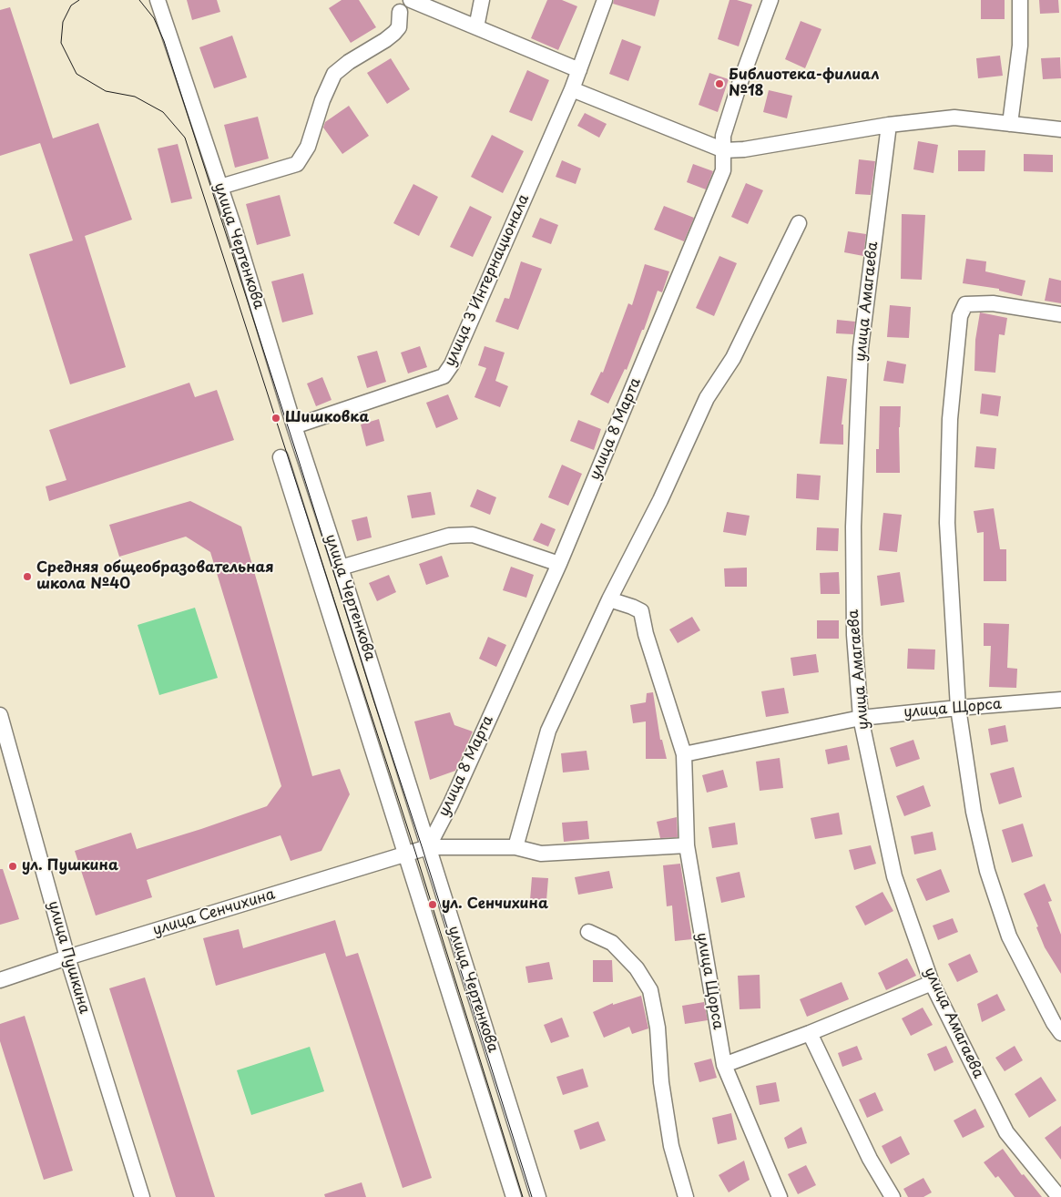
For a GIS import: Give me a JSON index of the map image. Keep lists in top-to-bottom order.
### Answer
{
  "streets": {
    "street": [
      "улица Чертенкова",
      "улица 3 Интернационала",
      "улица Амагаева",
      "улица 8 Марта",
      "улица Щорса",
      "улица Сенчихина",
      "улица Пушкина"
    ]
  },
  "crossings": [
    ["улица Чертенкова", "улица 3 Интернационала"],
    ["улица Чертенкова", "улица 8 Марта"],
    ["улица Чертенкова", "улица Сенчихина"],
    ["улица Амагаева", "улица Щорса"],
    ["улица 8 Марта", "улица Сенчихина"],
    ["улица Щорса", "улица Сенчихина"],
    ["улица Сенчихина", "улица Пушкина"]
  ],
  "places": [
    "Библиотека-филиал №18",
    "Шишковка",
    "Средняя общеобразовательная школа №40",
    "ул. Пушкина",
    "ул. Сенчихина"
  ]
}
